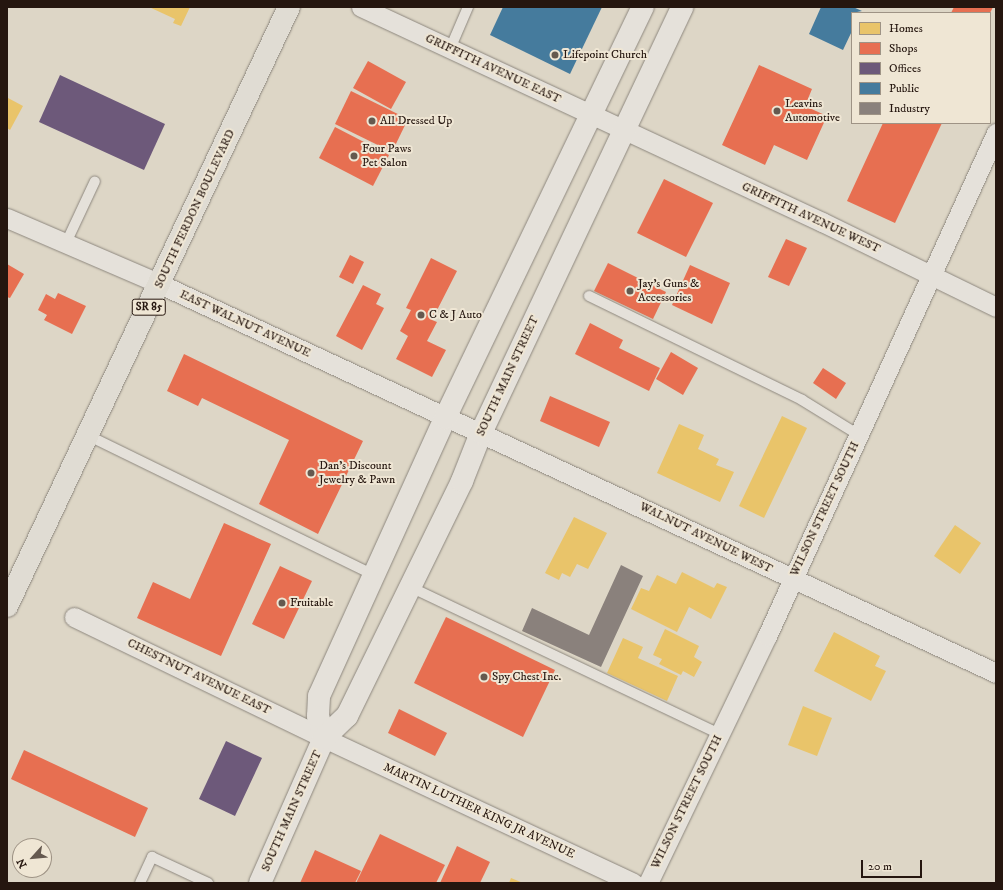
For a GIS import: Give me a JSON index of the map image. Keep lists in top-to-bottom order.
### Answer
{
  "streets": {
    "main road": ["SOUTH FERDON BOULEVARD", "SR 85"],
    "street": [
      "GRIFFITH AVENUE EAST",
      "GRIFFITH AVENUE WEST",
      "EAST WALNUT AVENUE",
      "SOUTH MAIN STREET",
      "WILSON STREET SOUTH",
      "WALNUT AVENUE WEST",
      "CHESTNUT AVENUE EAST",
      "MARTIN LUTHER KING JR AVENUE"
    ]
  },
  "crossings": [
    ["GRIFFITH AVENUE EAST", "GRIFFITH AVENUE WEST"],
    ["GRIFFITH AVENUE EAST", "SOUTH MAIN STREET"],
    ["SOUTH FERDON BOULEVARD", "EAST WALNUT AVENUE"],
    ["GRIFFITH AVENUE WEST", "SOUTH MAIN STREET"],
    ["GRIFFITH AVENUE WEST", "WILSON STREET SOUTH"],
    ["EAST WALNUT AVENUE", "SOUTH MAIN STREET"],
    ["EAST WALNUT AVENUE", "WALNUT AVENUE WEST"],
    ["SOUTH MAIN STREET", "WALNUT AVENUE WEST"],
    ["SOUTH MAIN STREET", "CHESTNUT AVENUE EAST"],
    ["SOUTH MAIN STREET", "MARTIN LUTHER KING JR AVENUE"],
    ["WILSON STREET SOUTH", "WALNUT AVENUE WEST"],
    ["CHESTNUT AVENUE EAST", "MARTIN LUTHER KING JR AVENUE"]
  ],
  "places": [
    "Lifepoint Church",
    "Leavins Automotive",
    "All Dressed Up",
    "Four Paws Pet Salon",
    "Jay's Guns & Accessories",
    "C & J Auto",
    "Dan's Discount Jewelry & Pawn",
    "Fruitable",
    "Spy Chest Inc."
  ],
  "legend": [
    "Homes",
    "Shops",
    "Offices",
    "Public",
    "Industry"
  ],
  "scale_bar": "20 m",
  "north": "bottom left"
}
